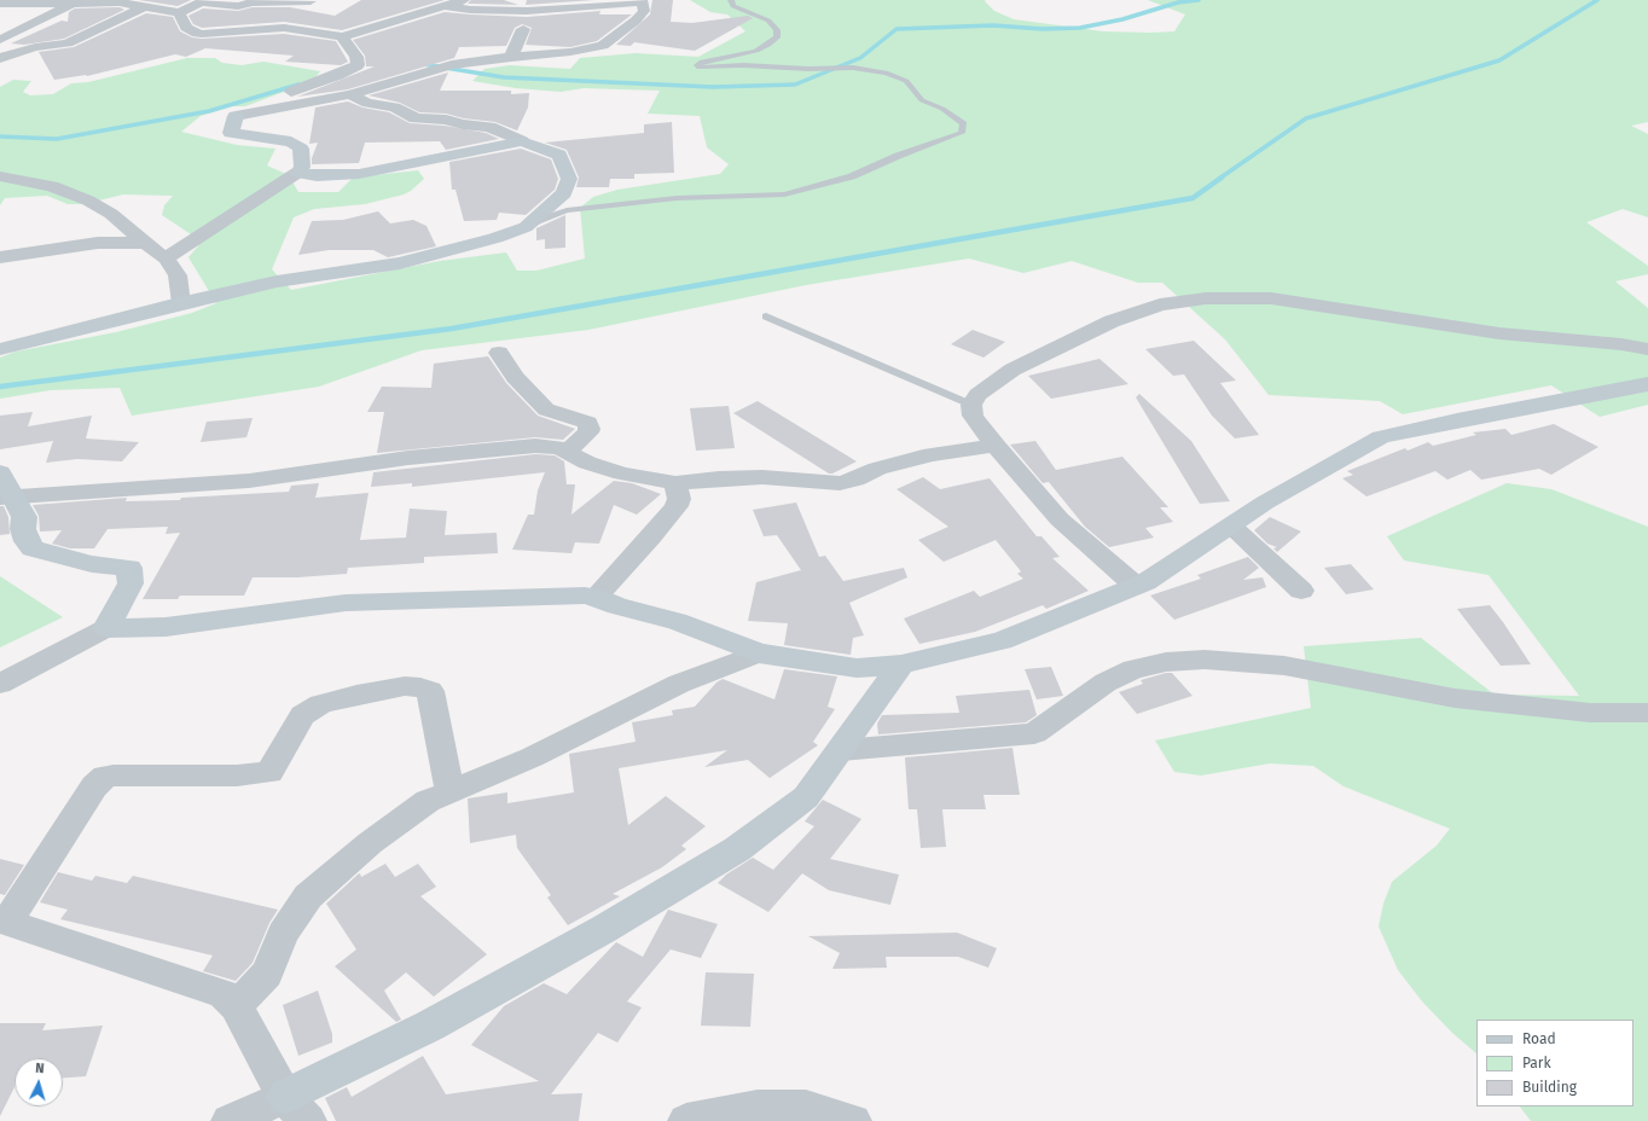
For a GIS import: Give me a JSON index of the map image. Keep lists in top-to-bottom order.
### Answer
{
  "legend": ["Road", "Park", "Building"],
  "north": "top"
}
